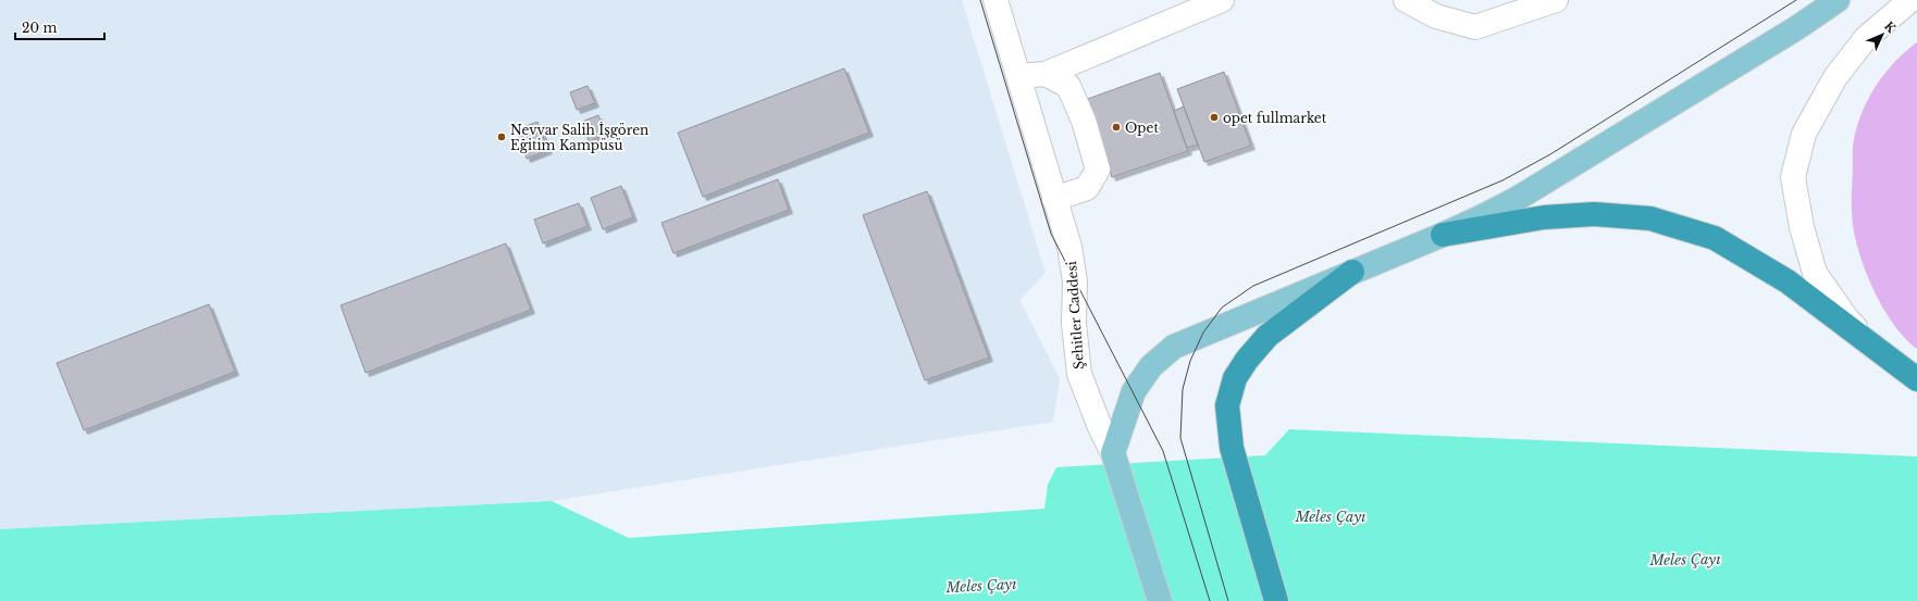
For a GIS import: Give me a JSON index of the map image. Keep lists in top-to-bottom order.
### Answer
{
  "streets": {
    "main road": ["Şehitler Caddesi"]
  },
  "water": ["Meles Çayı"],
  "places": ["opet fullmarket", "Opet", "Nevvar Salih İşgören Eğitim Kampüsü"],
  "scale_bar": "20 m",
  "north": "top right"
}
